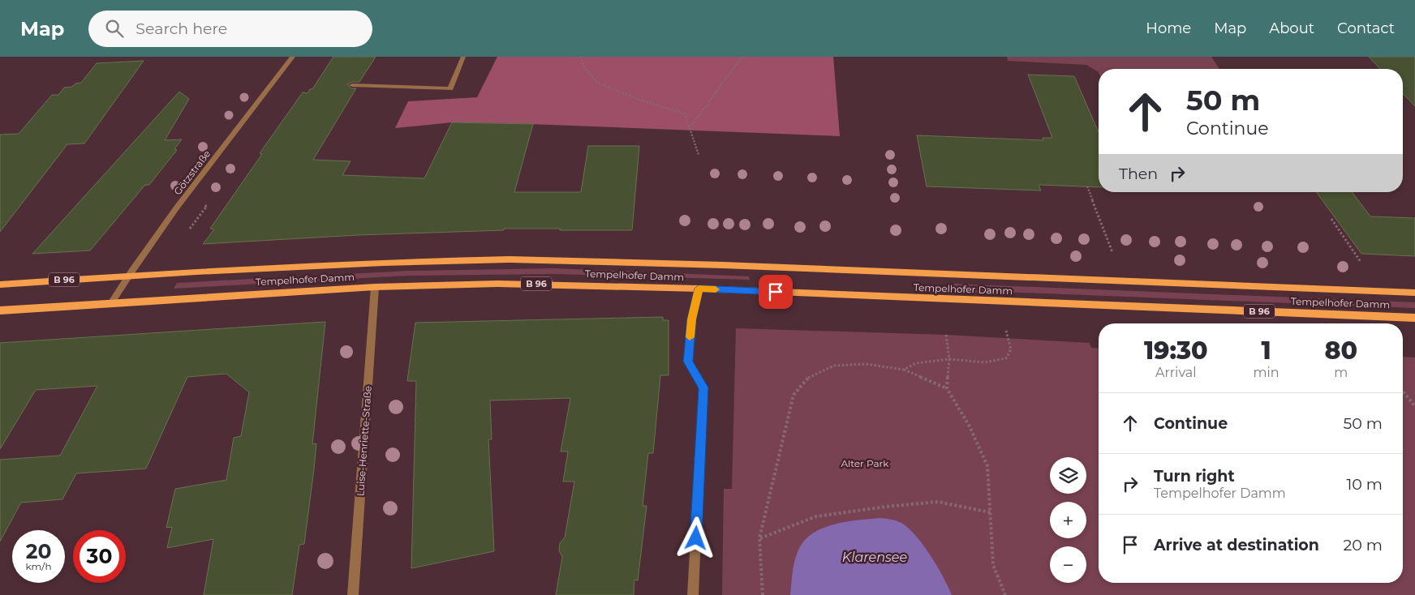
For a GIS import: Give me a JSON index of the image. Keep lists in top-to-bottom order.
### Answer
{
  "streets": {
    "main road": ["Tempelhofer Damm", "B 96"],
    "street": ["Götzstraße", "Luise-Henriette-Straße"]
  },
  "crossings": [
    ["Götzstraße", "Tempelhofer Damm"],
    ["Tempelhofer Damm", "Luise-Henriette-Straße"]
  ],
  "water": ["Klarensee"],
  "parks": ["Alter Park"],
  "page": {
    "header": "Map",
    "search": "Search here",
    "nav": [
      "Home",
      "Map",
      "About",
      "Contact"
    ],
    "turn": ["50 m", "Continue"],
    "then": "Then",
    "eta": [
      "19:30",
      "Arrival",
      "1",
      "min",
      "80",
      "m"
    ],
    "list": [
      {
        "name": "Continue",
        "value": "50 m"
      },
      {
        "name": "Turn right",
        "note": "Tempelhofer Damm",
        "value": "10 m"
      },
      {
        "name": "Arrive at destination",
        "value": "20 m"
      }
    ],
    "map_buttons": ["+", "−"],
    "speed": "20 km/h",
    "limit": "30"
  }
}
